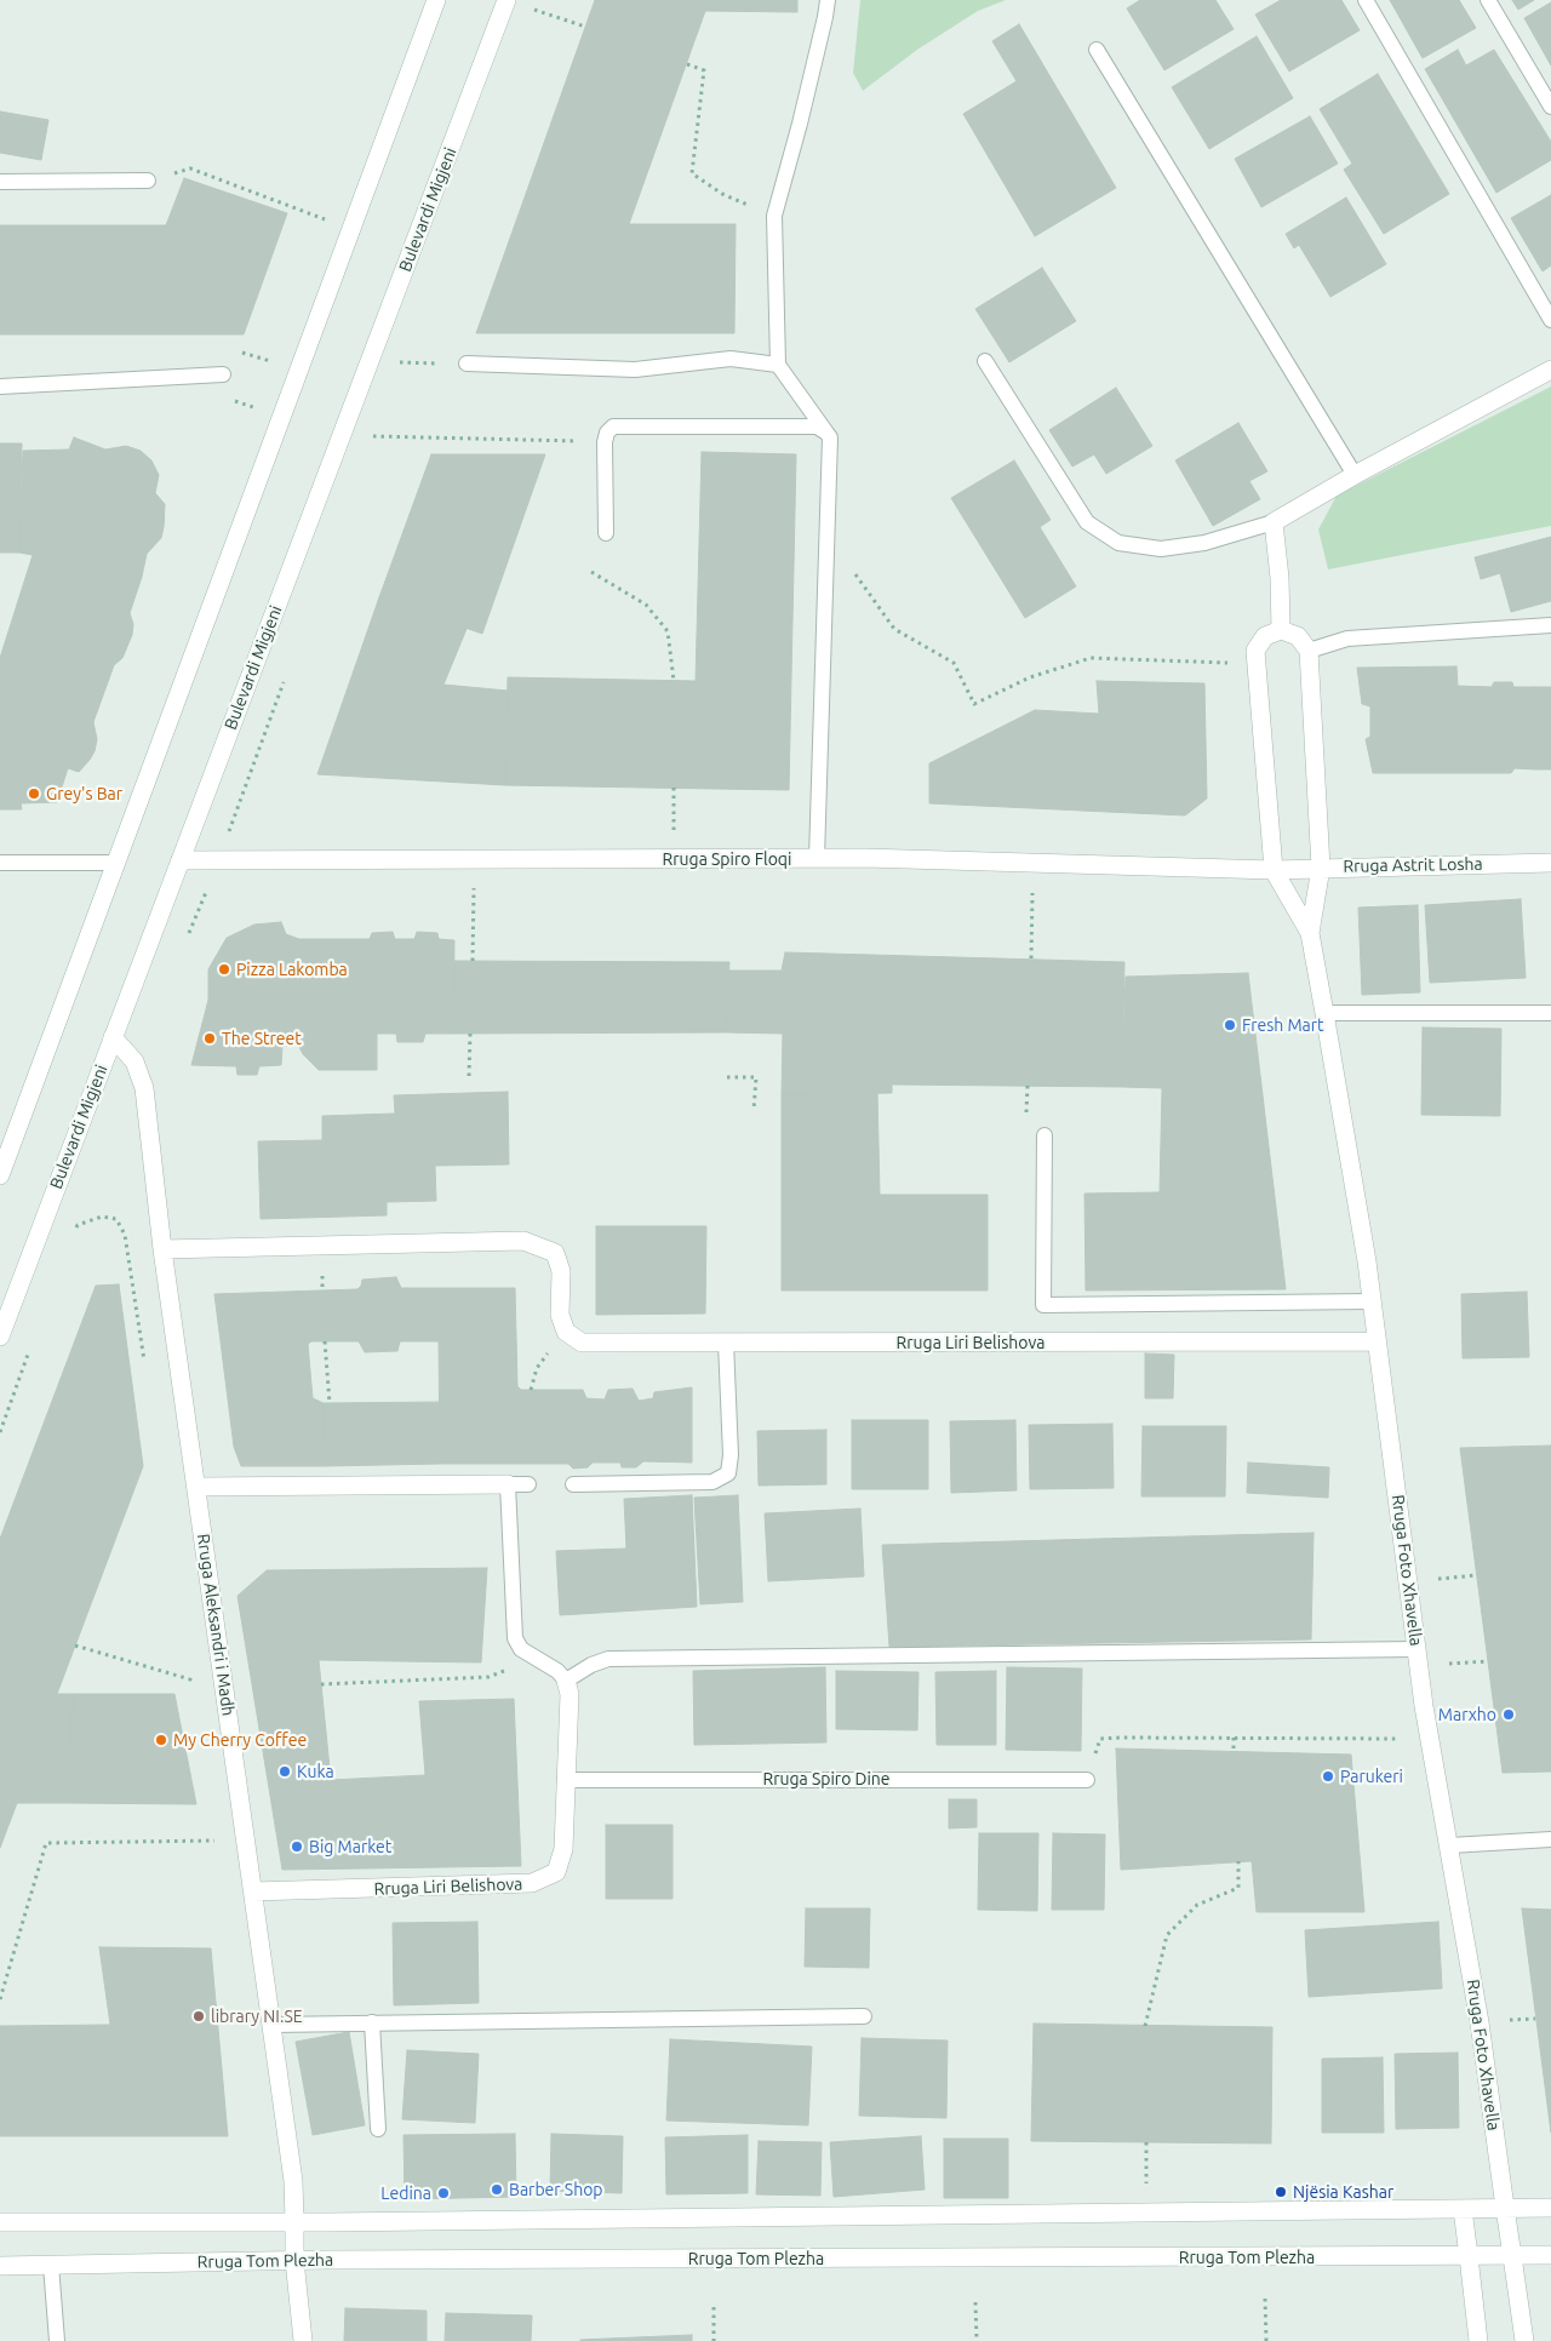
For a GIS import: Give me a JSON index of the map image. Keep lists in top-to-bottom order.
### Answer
{
  "streets": {
    "street": [
      "Bulevardi Migjeni",
      "Rruga Spiro Floqi",
      "Rruga Astrit Losha",
      "Rruga Liri Belishova",
      "Rruga Foto Xhavella",
      "Rruga Aleksandri i Madh",
      "Rruga Tom Plezha"
    ],
    "lane": ["Rruga Spiro Dine"]
  },
  "crossings": [
    ["Bulevardi Migjeni", "Rruga Spiro Floqi"],
    ["Bulevardi Migjeni", "Rruga Aleksandri i Madh"],
    ["Rruga Spiro Floqi", "Rruga Astrit Losha"],
    ["Rruga Liri Belishova", "Rruga Foto Xhavella"],
    ["Rruga Liri Belishova", "Rruga Aleksandri i Madh"],
    ["Rruga Liri Belishova", "Rruga Spiro Dine"],
    ["Rruga Foto Xhavella", "Rruga Tom Plezha"],
    ["Rruga Aleksandri i Madh", "Rruga Tom Plezha"]
  ],
  "places": [
    "Grey's Bar",
    "Pizza Lakomba",
    "Fresh Mart",
    "The Street",
    "Marxho",
    "My Cherry Coffee",
    "Kuka",
    "Parukeri",
    "Big Market",
    "library NI.SE",
    "Barber Shop",
    "Njësia Kashar",
    "Ledina"
  ]
}
